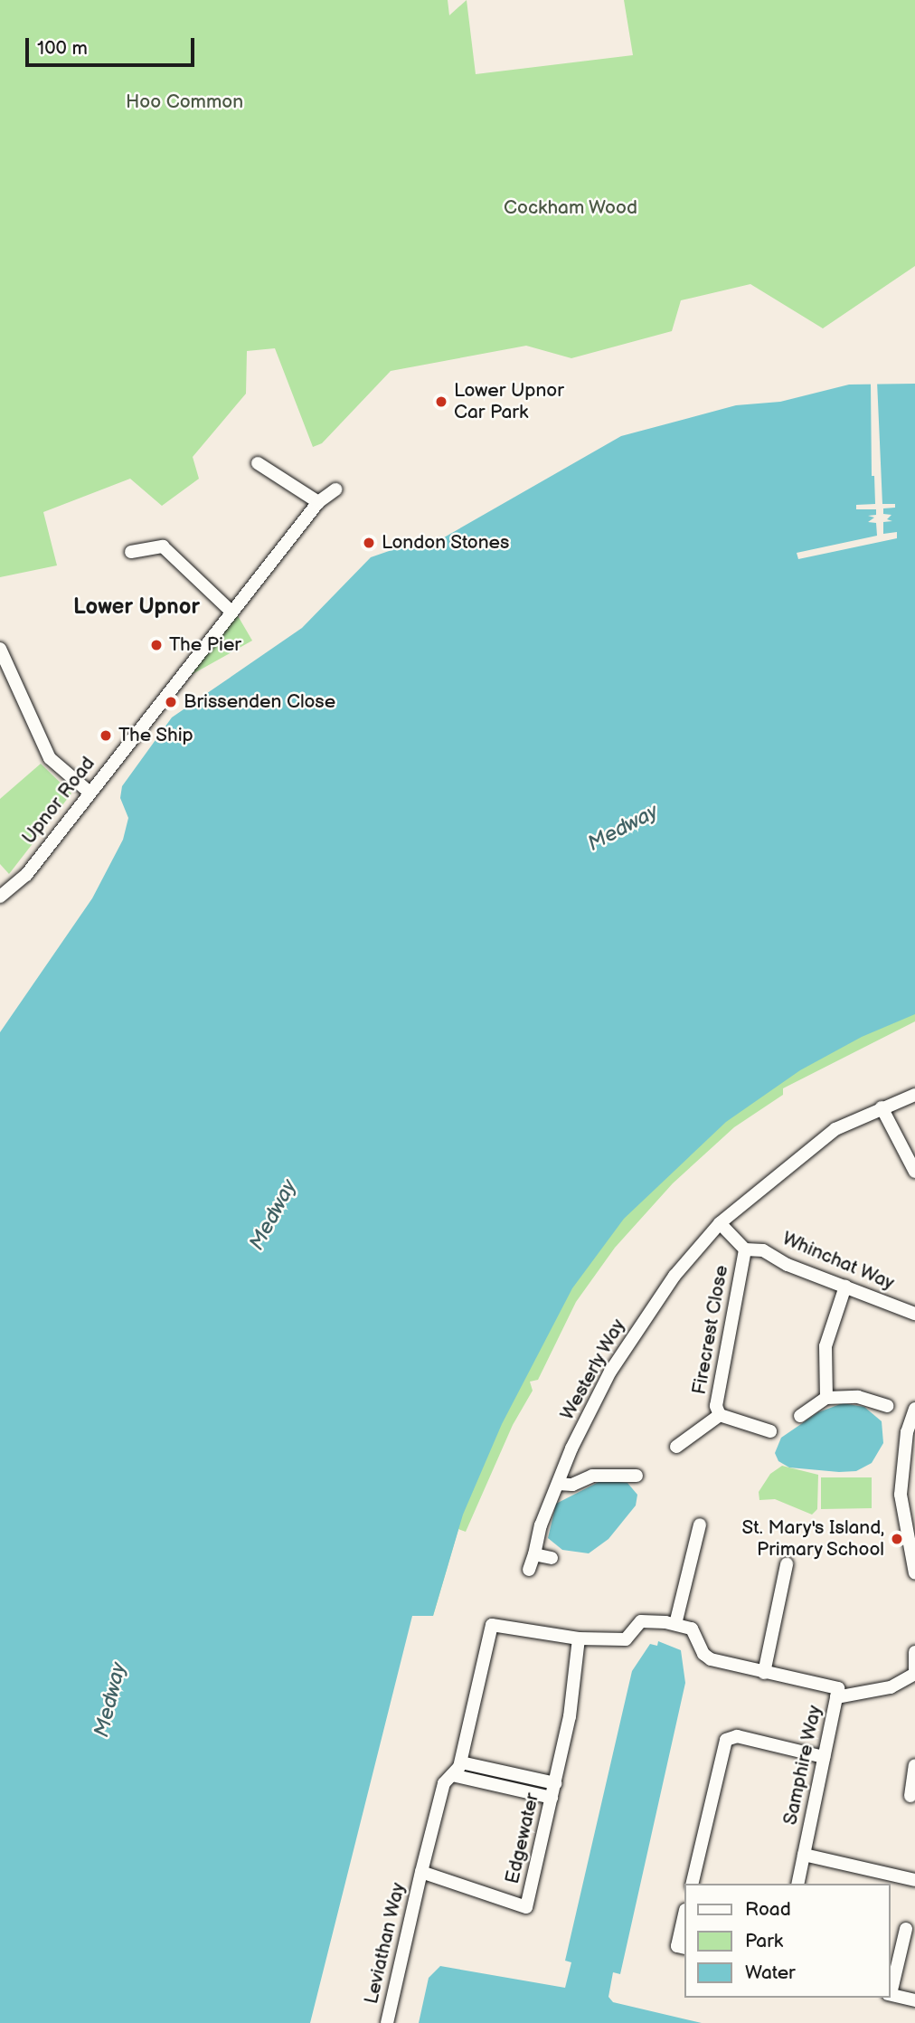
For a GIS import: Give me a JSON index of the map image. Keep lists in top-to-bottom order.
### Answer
{
  "streets": {
    "street": [
      "Upnor Road",
      "Whinchat Way",
      "Firecrest Close",
      "Westerly Way",
      "Samphire Way",
      "Edgewater",
      "Leviathan Way"
    ]
  },
  "crossings": [
    ["Whinchat Way", "Firecrest Close"],
    ["Firecrest Close", "Westerly Way"],
    ["Edgewater", "Leviathan Way"]
  ],
  "districts": ["Lower Upnor"],
  "water": ["Medway"],
  "parks": ["Hoo Common", "Cockham Wood"],
  "places": [
    "Lower Upnor Car Park",
    "London Stones",
    "The Pier",
    "Brissenden Close",
    "The Ship",
    "St. Mary's Island, Primary School"
  ],
  "legend": ["Road", "Park", "Water"],
  "scale_bar": "100 m"
}
